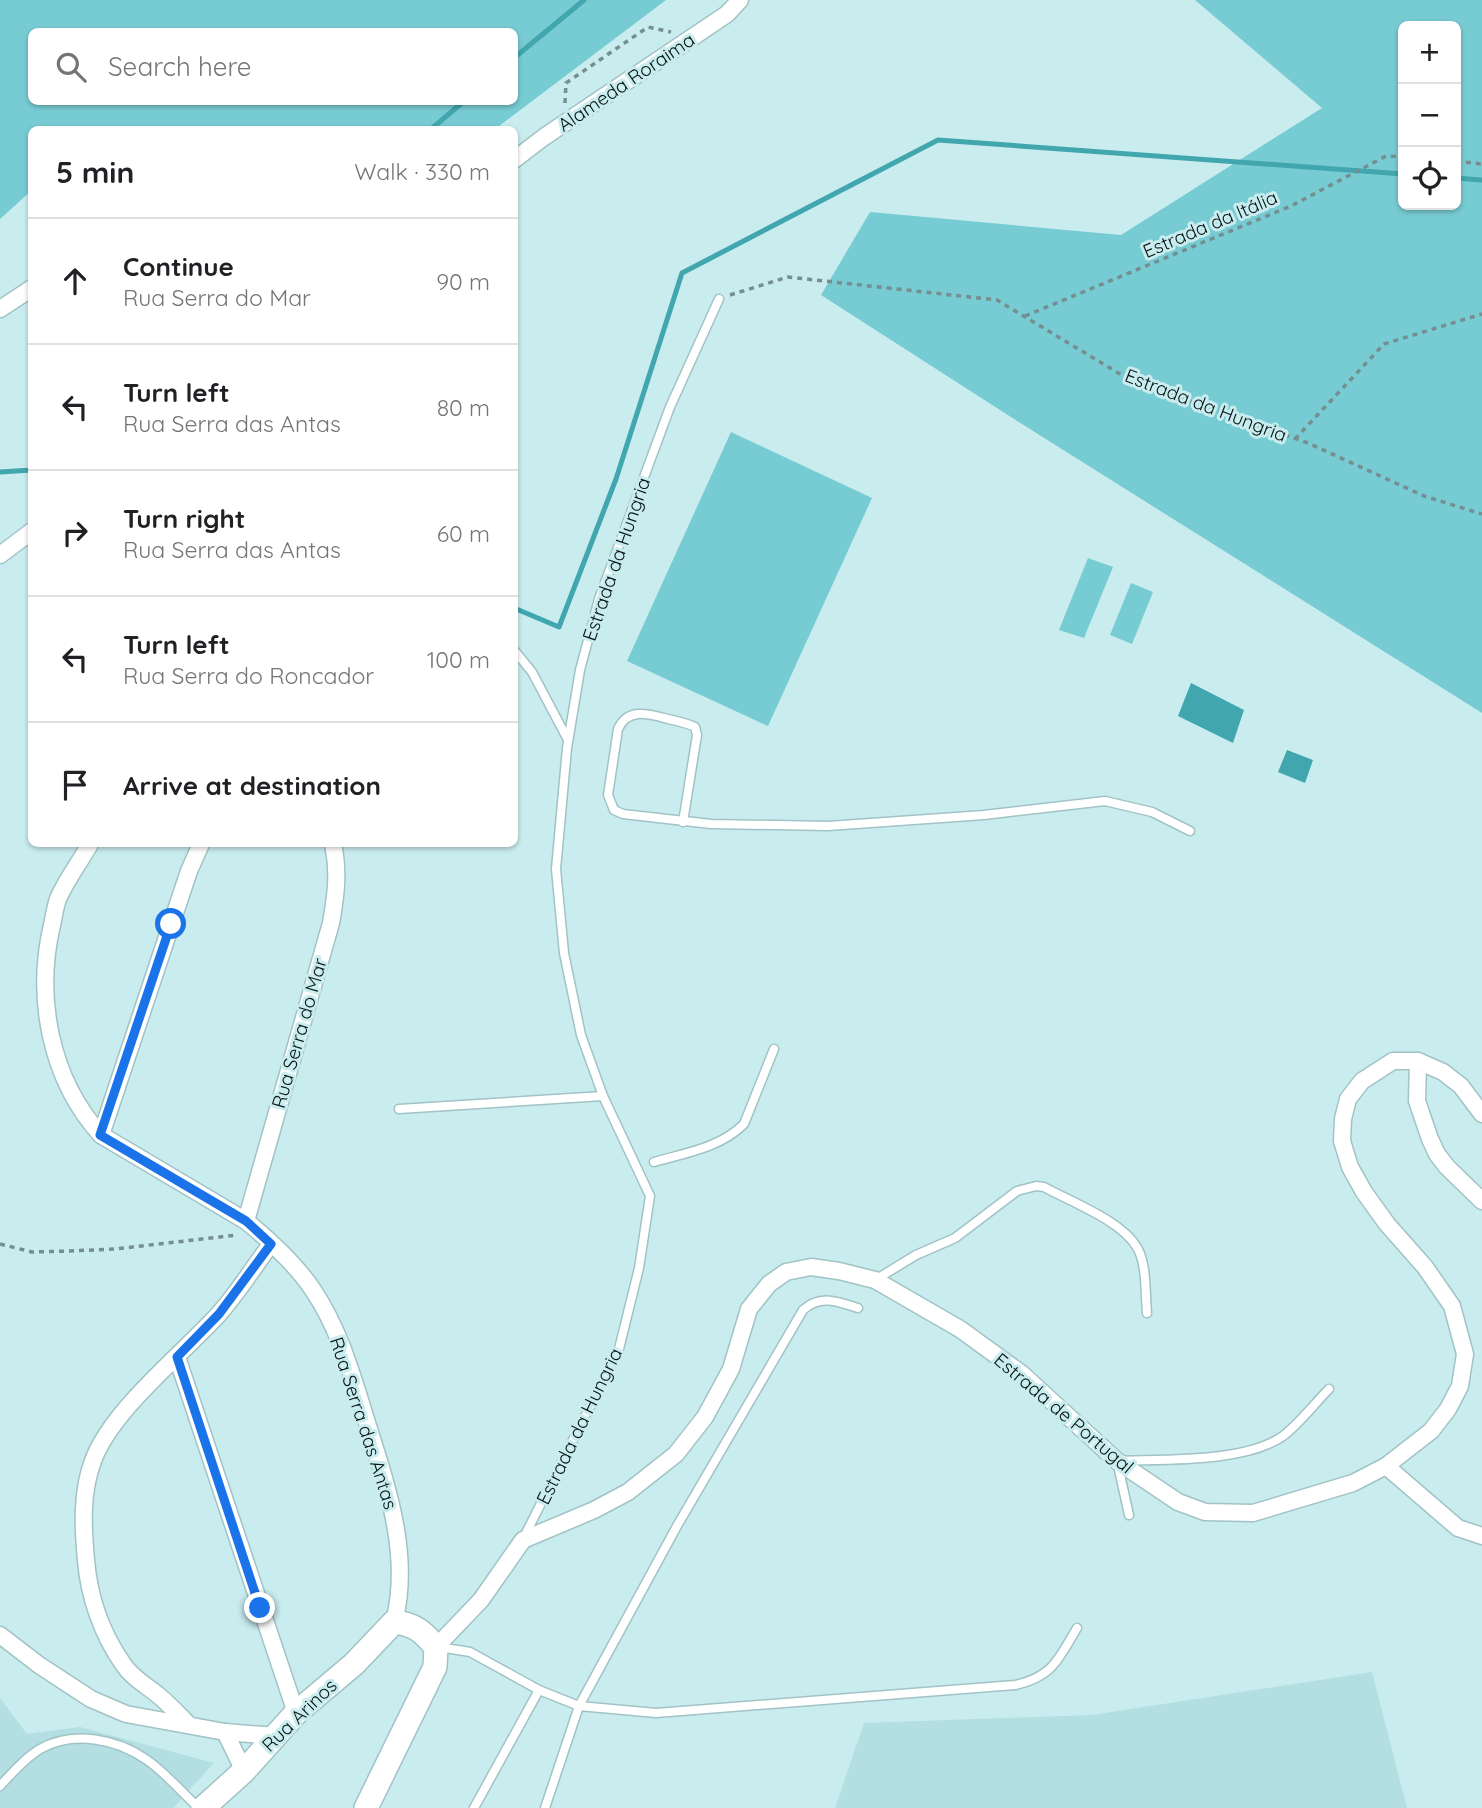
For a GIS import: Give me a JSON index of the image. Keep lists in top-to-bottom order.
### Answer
{
  "streets": {
    "street": [
      "Alameda Roraima",
      "Estrada da Hungria",
      "Rua Serra do Mar",
      "Estrada de Portugal",
      "Rua Serra das Antas",
      "Rua Arinos"
    ],
    "path": ["Estrada da Itália"]
  },
  "crossings": [
    ["Estrada da Itália", "Estrada da Hungria"],
    ["Estrada da Hungria", "Estrada de Portugal"],
    ["Rua Serra do Mar", "Rua Serra das Antas"],
    ["Rua Serra das Antas", "Rua Arinos"]
  ],
  "page": {
    "map_buttons": ["+", "−"],
    "search": "Search here",
    "heading": ["5 min", "Walk · 330 m"],
    "list": [
      ["Continue", "Rua Serra do Mar", "90 m"],
      ["Turn left", "Rua Serra das Antas", "80 m"],
      ["Turn right", "Rua Serra das Antas", "60 m"],
      ["Turn left", "Rua Serra do Roncador", "100 m"],
      "Arrive at destination"
    ]
  }
}
